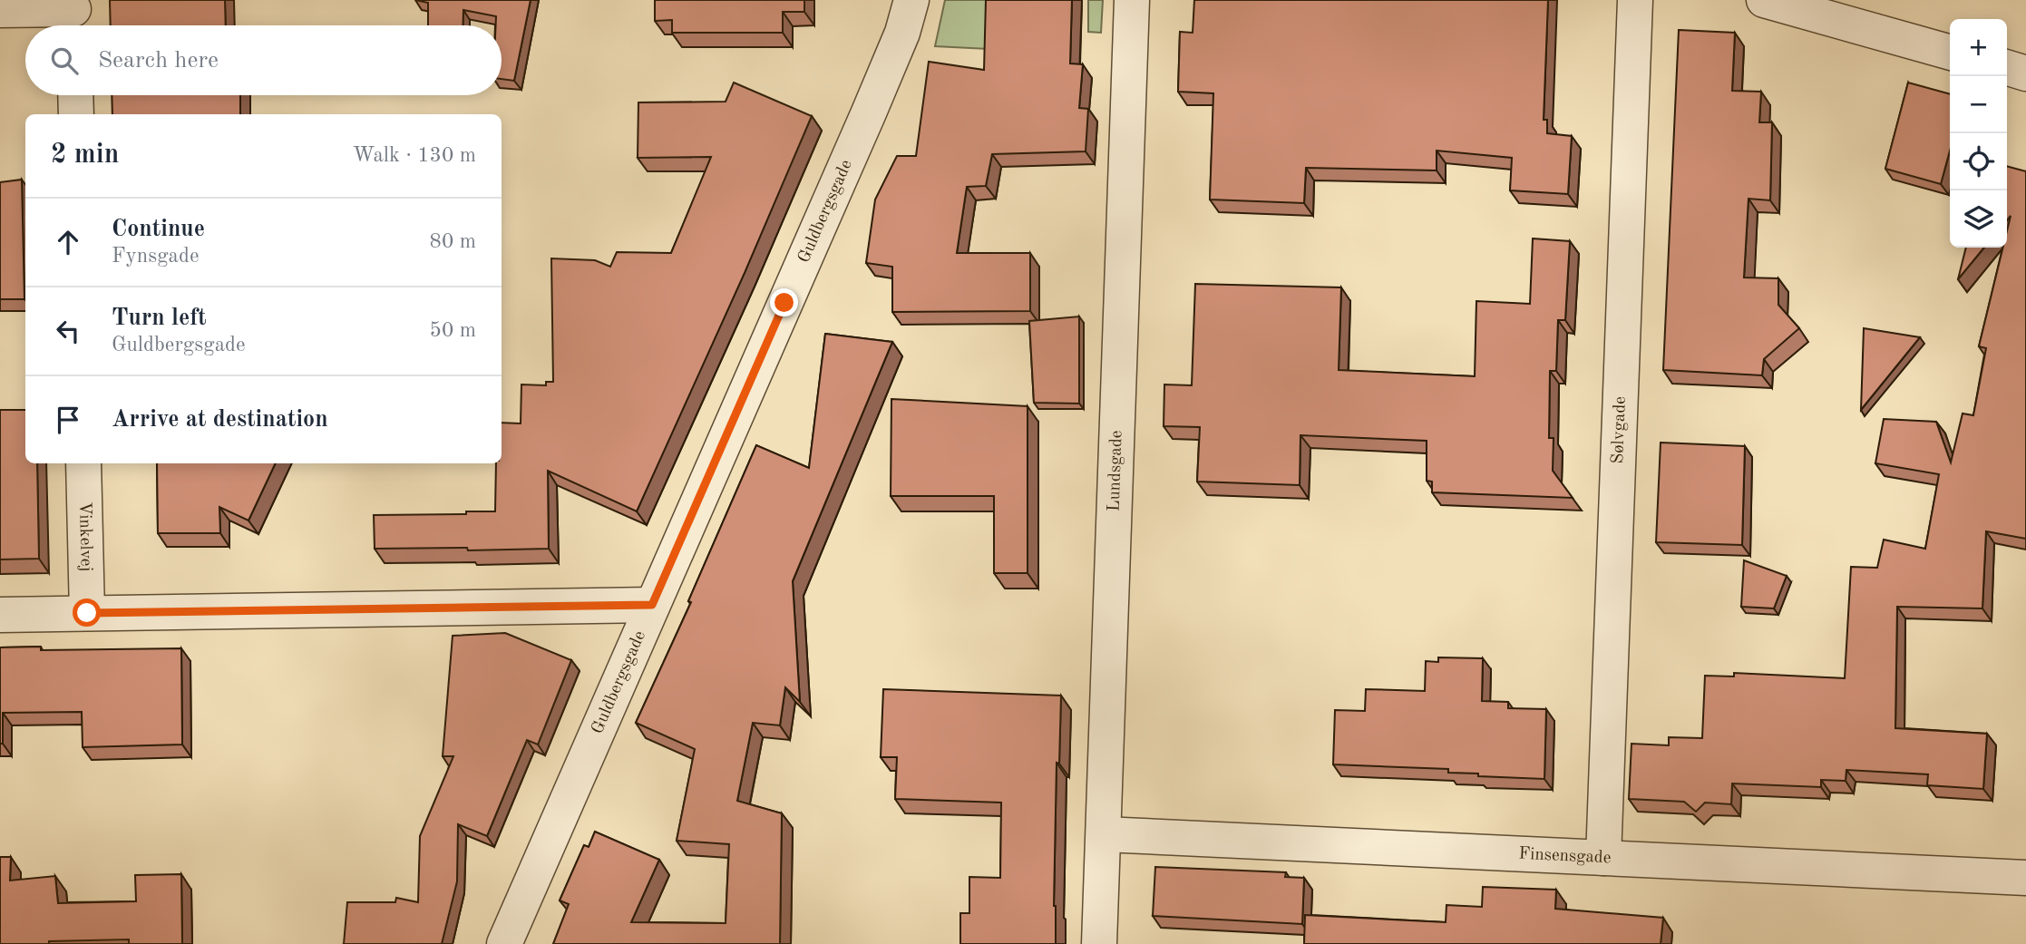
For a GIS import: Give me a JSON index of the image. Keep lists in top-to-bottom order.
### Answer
{
  "streets": {
    "street": [
      "Guldbergsgade",
      "Sølvgade",
      "Lundsgade",
      "Vinkelvej",
      "Finsensgade"
    ]
  },
  "crossings": [
    ["Sølvgade", "Finsensgade"],
    ["Lundsgade", "Finsensgade"]
  ],
  "page": {
    "map_buttons": ["+", "−"],
    "search": "Search here",
    "heading": ["2 min", "Walk · 130 m"],
    "list": [
      ["Continue", "Fynsgade", "80 m"],
      ["Turn left", "Guldbergsgade", "50 m"],
      "Arrive at destination"
    ]
  }
}
